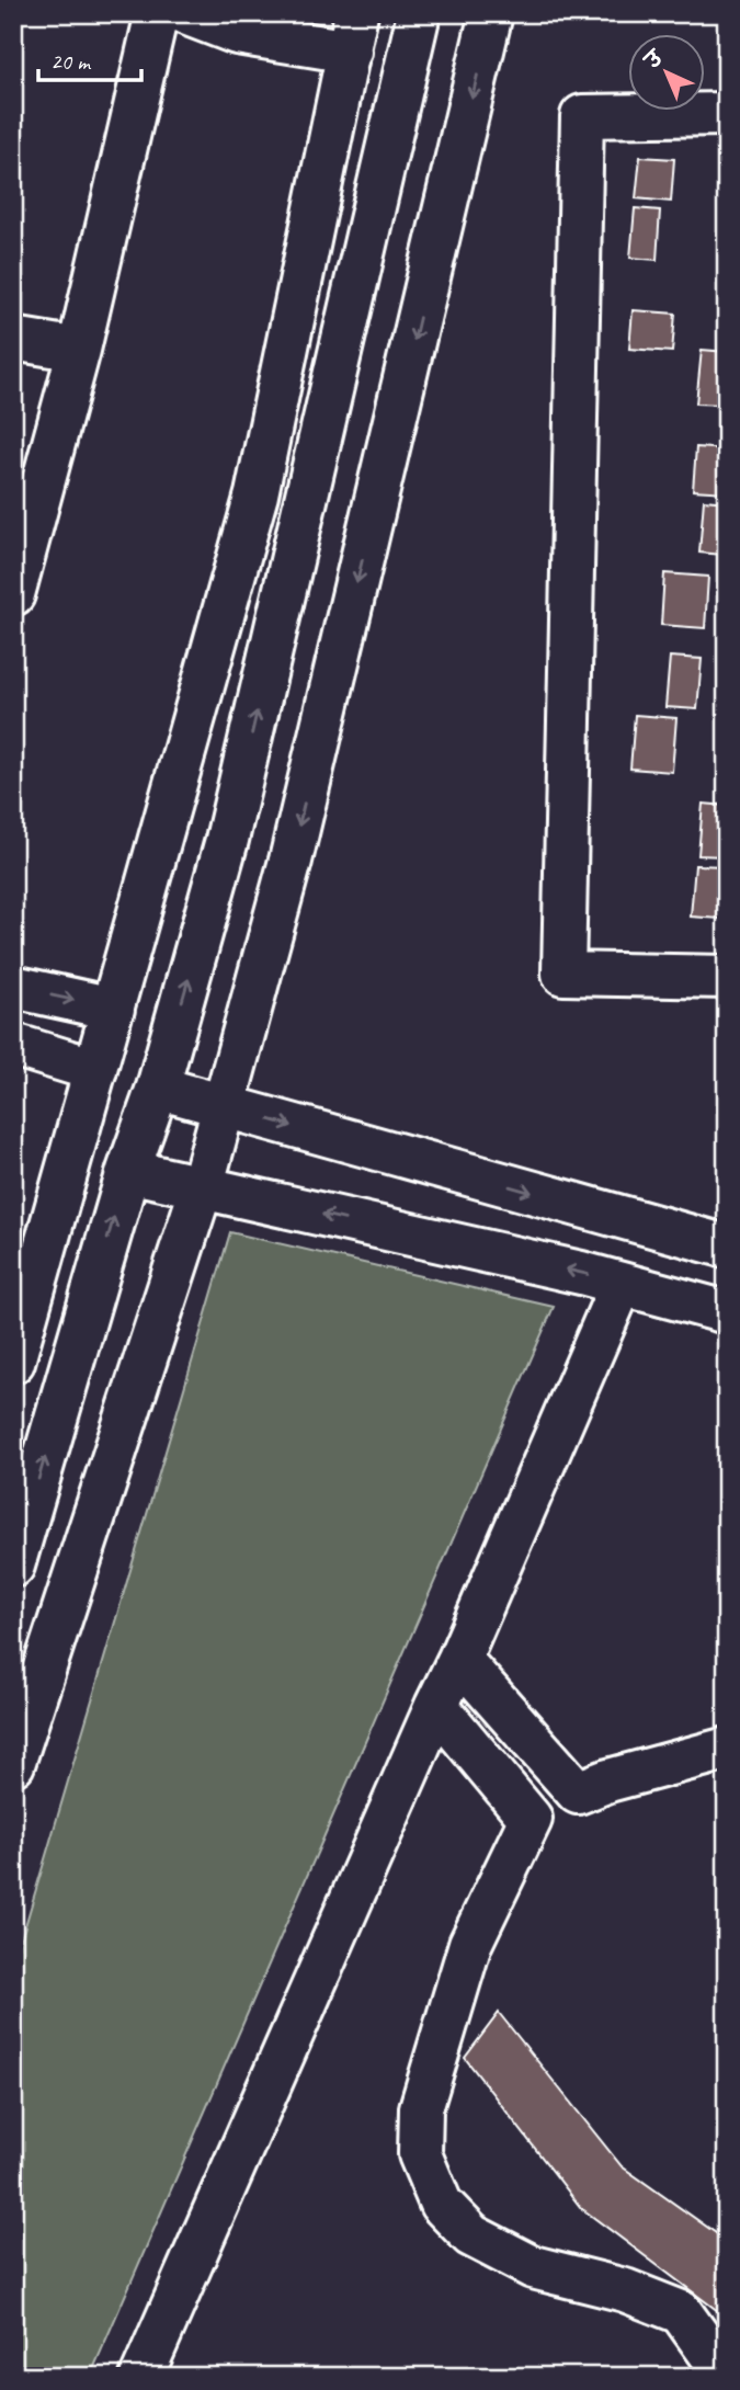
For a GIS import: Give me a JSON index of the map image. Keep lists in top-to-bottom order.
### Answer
{
  "scale_bar": "20 m",
  "north": "top left"
}
